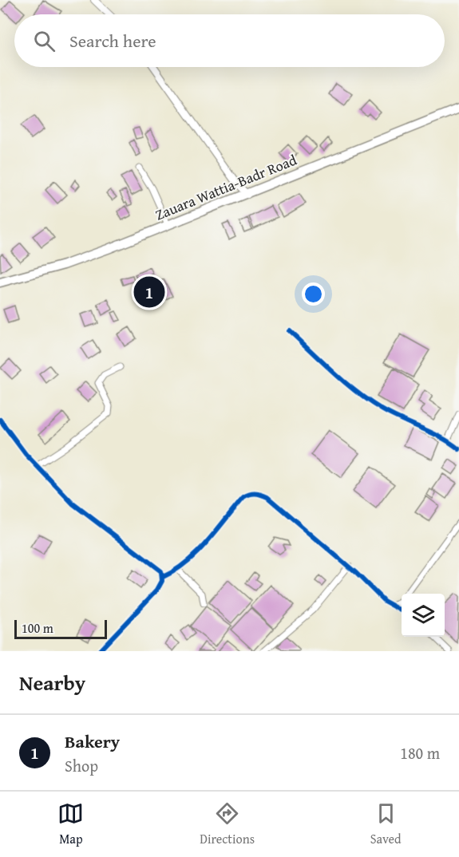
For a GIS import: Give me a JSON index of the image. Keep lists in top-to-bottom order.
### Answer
{
  "streets": {
    "highway": ["Zauara Wattia-Badr Road"]
  },
  "scale_bar": "100 m",
  "page": {
    "search": "Search here",
    "pins": "1",
    "scale": "100 m",
    "heading": "Nearby",
    "list": [
      {
        "mark": "1",
        "name": "Bakery",
        "note": "Shop",
        "value": "180 m"
      }
    ],
    "nav": ["Map", "Directions", "Saved"]
  }
}
